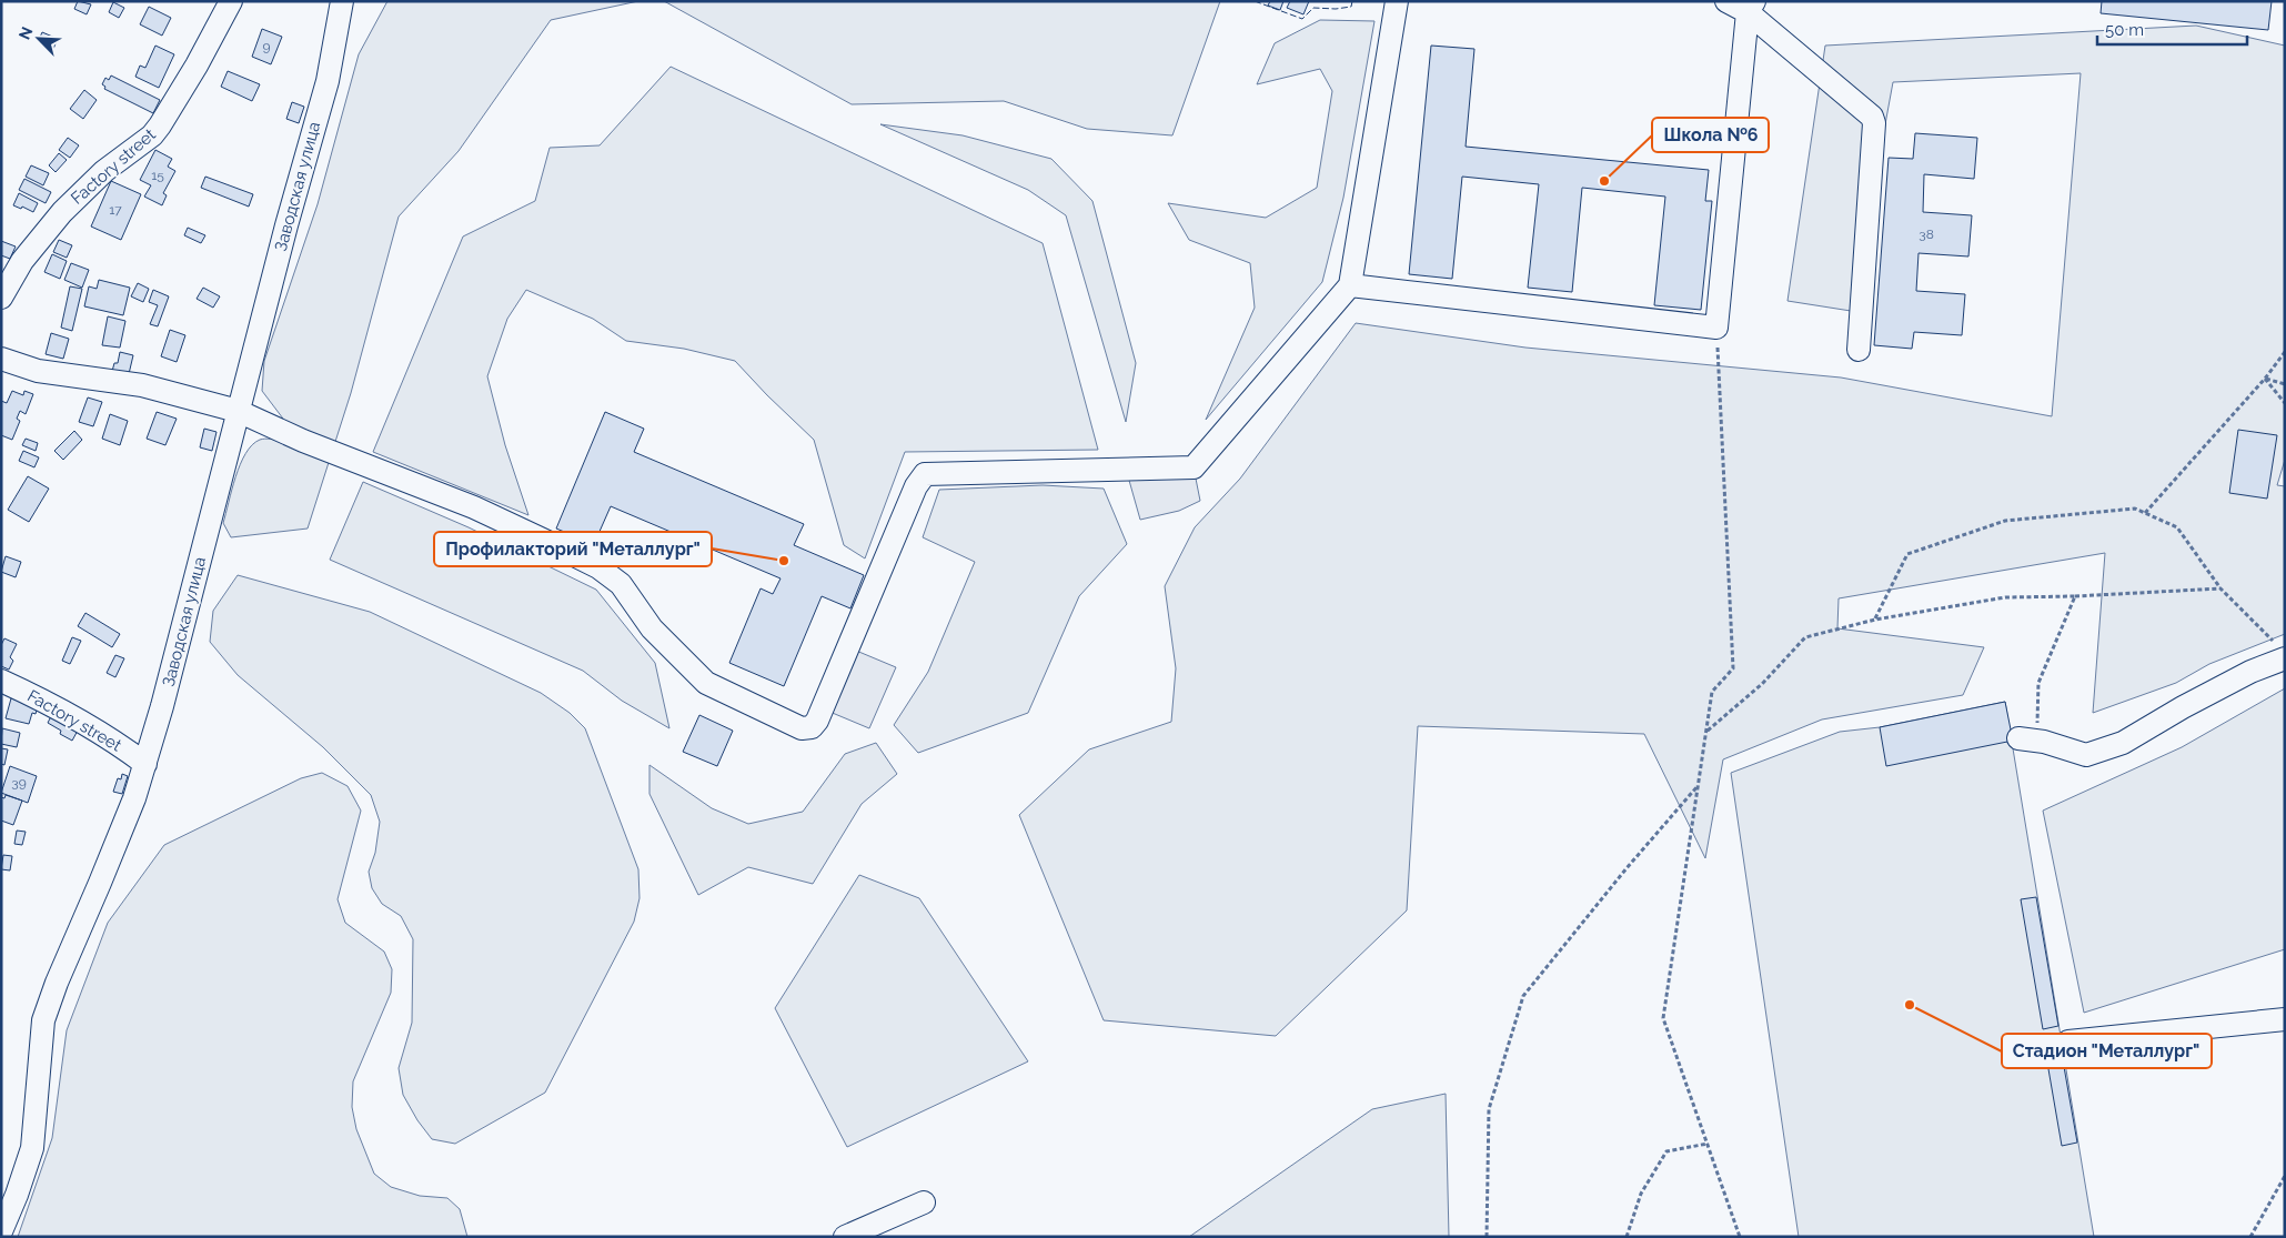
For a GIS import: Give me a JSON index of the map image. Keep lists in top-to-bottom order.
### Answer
{
  "streets": {
    "street": ["Factory street", "Заводская улица"]
  },
  "crossings": [
    ["Factory street", "Заводская улица"]
  ],
  "places": ["Школа №6", "Профилакторий \"Металлург\"", "Стадион \"Металлург\""],
  "house_numbers": [
    "9",
    "15",
    "17",
    "38",
    "39"
  ],
  "scale_bar": "50 m",
  "north": "top left"
}
